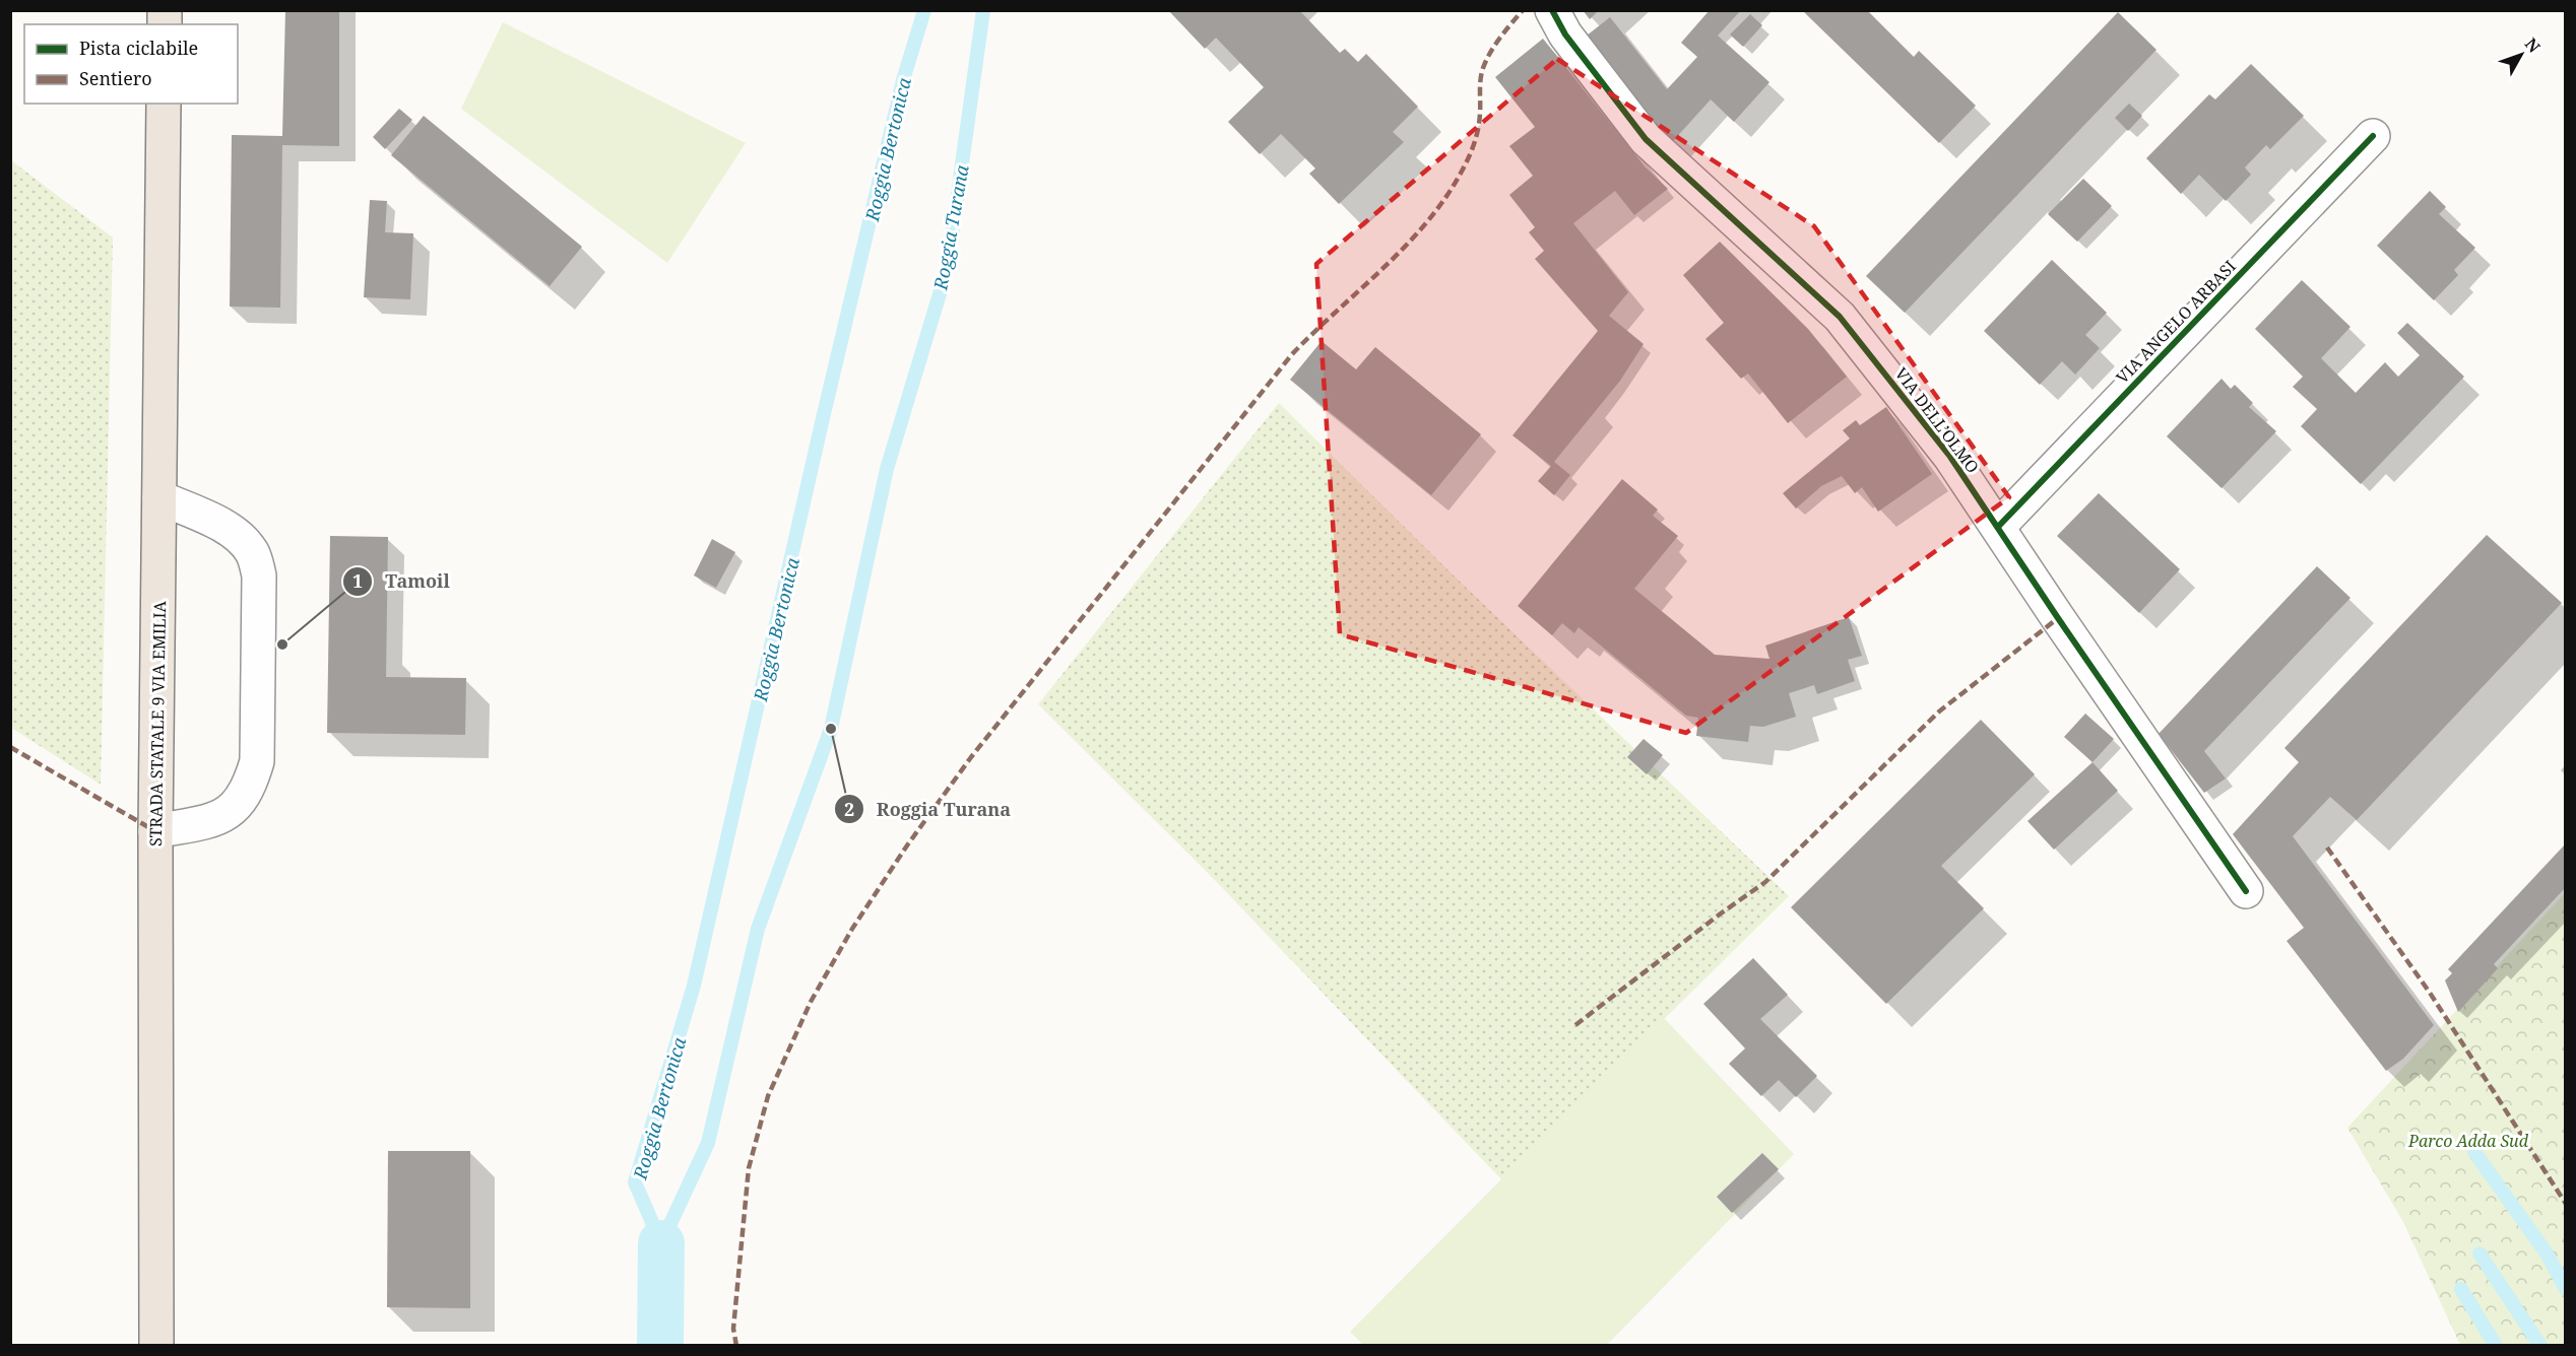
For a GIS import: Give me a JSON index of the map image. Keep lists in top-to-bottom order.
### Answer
{
  "streets": {
    "main road": ["STRADA STATALE 9 VIA EMILIA"],
    "street": ["VIA ANGELO ARBASI", "VIA DELL’OLMO"]
  },
  "crossings": [
    ["VIA ANGELO ARBASI", "VIA DELL’OLMO"]
  ],
  "water": ["Roggia Bertonica", "Roggia Turana"],
  "parks": ["Parco Adda Sud"],
  "places": ["Tamoil", "Roggia Turana"],
  "legend": ["Pista ciclabile", "Sentiero"],
  "north": "top right"
}
